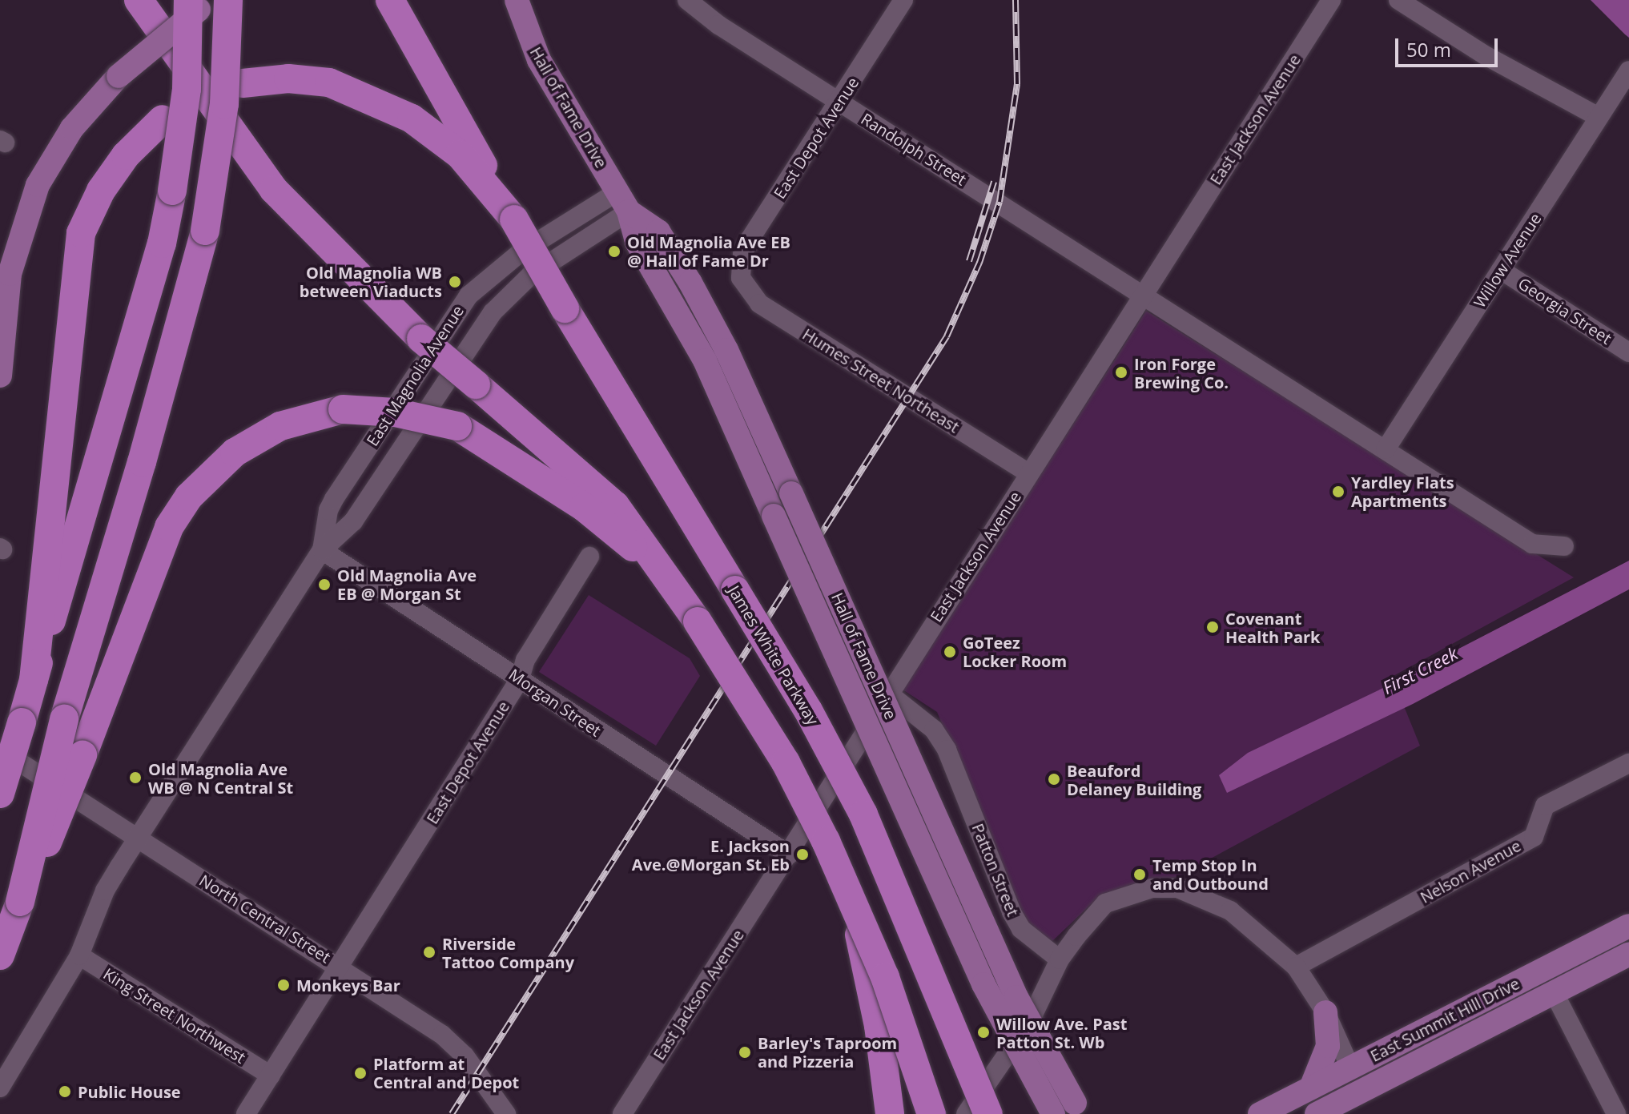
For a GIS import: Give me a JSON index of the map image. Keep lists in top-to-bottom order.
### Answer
{
  "streets": {
    "highway": ["James White Parkway"],
    "main road": ["Hall of Fame Drive", "East Summit Hill Drive"],
    "street": [
      "East Jackson Avenue",
      "East Depot Avenue",
      "Randolph Street",
      "Willow Avenue",
      "Georgia Street",
      "East Magnolia Avenue",
      "Humes Street Northeast",
      "Morgan Street",
      "Patton Street",
      "Nelson Avenue",
      "North Central Street",
      "King Street Northwest"
    ]
  },
  "crossings": [
    ["Hall of Fame Drive", "East Magnolia Avenue"],
    ["East Jackson Avenue", "Randolph Street"],
    ["East Jackson Avenue", "Humes Street Northeast"],
    ["East Jackson Avenue", "Morgan Street"],
    ["East Jackson Avenue", "Patton Street"],
    ["East Depot Avenue", "Randolph Street"],
    ["East Depot Avenue", "Humes Street Northeast"],
    ["East Depot Avenue", "Morgan Street"],
    ["East Depot Avenue", "North Central Street"],
    ["East Depot Avenue", "King Street Northwest"],
    ["Randolph Street", "Willow Avenue"],
    ["Willow Avenue", "Georgia Street"],
    ["East Magnolia Avenue", "Morgan Street"],
    ["East Magnolia Avenue", "North Central Street"],
    ["East Magnolia Avenue", "King Street Northwest"]
  ],
  "water": ["First Creek"],
  "places": [
    "Old Magnolia Ave EB @ Hall of Fame Dr",
    "Old Magnolia WB between Viaducts",
    "Iron Forge Brewing Co.",
    "Yardley Flats Apartments",
    "Old Magnolia Ave EB @ Morgan St",
    "Covenant Health Park",
    "GoTeez Locker Room",
    "Old Magnolia Ave WB @ N Central St",
    "Beauford Delaney Building",
    "E. Jackson Ave.@Morgan St. Eb",
    "Temp Stop In and Outbound",
    "Riverside Tattoo Company",
    "Monkeys Bar",
    "Willow Ave. Past Patton St. Wb",
    "Barley's Taproom and Pizzeria",
    "Platform at Central and Depot",
    "Public House"
  ],
  "scale_bar": "50 m"
}
